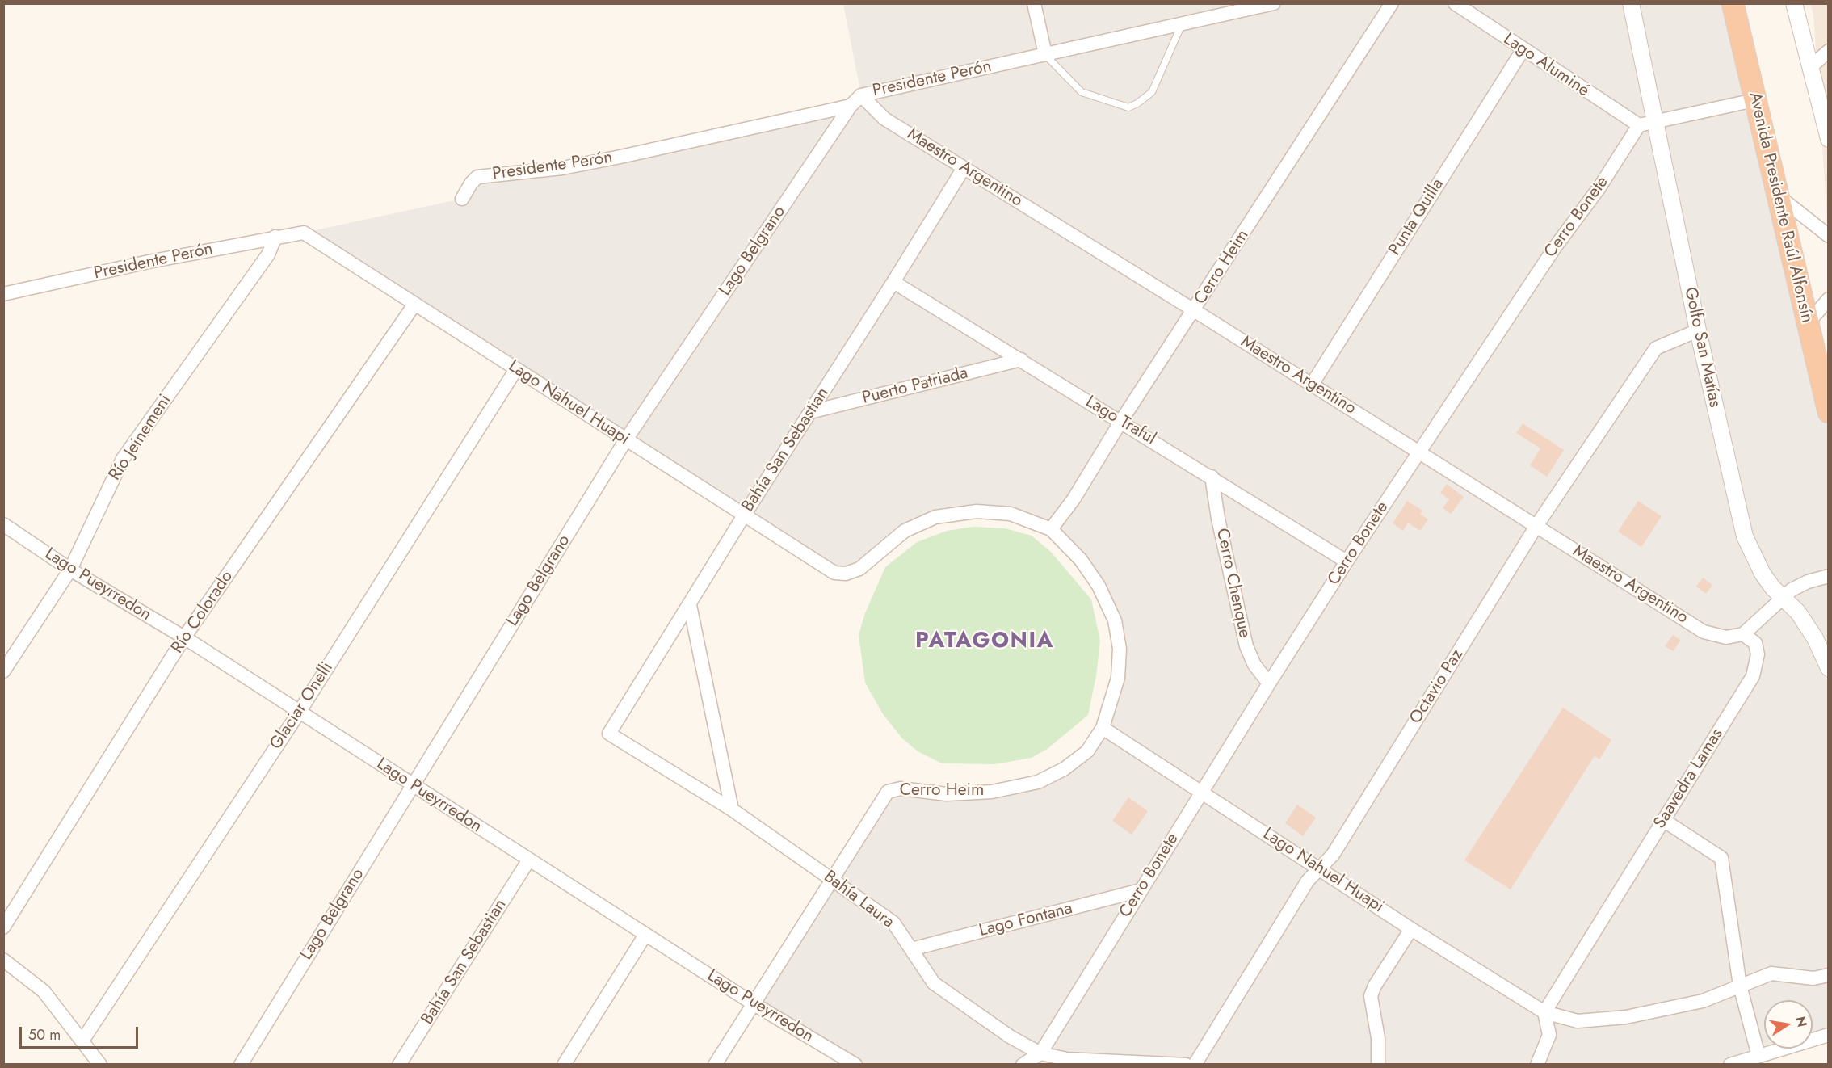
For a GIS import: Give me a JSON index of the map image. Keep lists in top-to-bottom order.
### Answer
{
  "streets": {
    "highway": ["Avenida Presidente Raúl Alfonsín"],
    "street": [
      "Lago Aluminé",
      "Presidente Perón",
      "Maestro Argentino",
      "Punta Quilla",
      "Cerro Bonete",
      "Lago Belgrano",
      "Cerro Heim",
      "Golfo San Matías",
      "Puerto Patriada",
      "Lago Nahuel Huapi",
      "Lago Traful",
      "Río Jeinemeni",
      "Bahía San Sebastian",
      "Cerro Chenque",
      "Lago Pueyrredon",
      "Río Colorado",
      "Octavio Paz",
      "Glaciar Onelli",
      "Saavedra Lamas",
      "Bahía Laura",
      "Lago Fontana"
    ]
  },
  "crossings": [
    ["Lago Aluminé", "Punta Quilla"],
    ["Lago Aluminé", "Cerro Bonete"],
    ["Presidente Perón", "Maestro Argentino"],
    ["Presidente Perón", "Lago Belgrano"],
    ["Presidente Perón", "Lago Nahuel Huapi"],
    ["Presidente Perón", "Río Jeinemeni"],
    ["Maestro Argentino", "Punta Quilla"],
    ["Maestro Argentino", "Cerro Bonete"],
    ["Maestro Argentino", "Cerro Heim"],
    ["Maestro Argentino", "Bahía San Sebastian"],
    ["Maestro Argentino", "Octavio Paz"],
    ["Maestro Argentino", "Saavedra Lamas"],
    ["Cerro Bonete", "Lago Nahuel Huapi"],
    ["Cerro Bonete", "Lago Traful"],
    ["Cerro Bonete", "Cerro Chenque"],
    ["Cerro Bonete", "Bahía Laura"],
    ["Cerro Bonete", "Lago Fontana"],
    ["Lago Belgrano", "Lago Nahuel Huapi"],
    ["Lago Belgrano", "Lago Pueyrredon"],
    ["Cerro Heim", "Lago Nahuel Huapi"],
    ["Cerro Heim", "Lago Traful"],
    ["Cerro Heim", "Lago Pueyrredon"],
    ["Cerro Heim", "Bahía Laura"],
    ["Golfo San Matías", "Octavio Paz"],
    ["Puerto Patriada", "Lago Traful"],
    ["Puerto Patriada", "Bahía San Sebastian"],
    ["Lago Nahuel Huapi", "Bahía San Sebastian"],
    ["Lago Nahuel Huapi", "Río Colorado"],
    ["Lago Nahuel Huapi", "Octavio Paz"],
    ["Lago Nahuel Huapi", "Glaciar Onelli"],
    ["Lago Nahuel Huapi", "Saavedra Lamas"],
    ["Lago Traful", "Bahía San Sebastian"],
    ["Lago Traful", "Cerro Chenque"],
    ["Río Jeinemeni", "Lago Pueyrredon"],
    ["Bahía San Sebastian", "Lago Pueyrredon"],
    ["Bahía San Sebastian", "Bahía Laura"],
    ["Lago Pueyrredon", "Río Colorado"],
    ["Lago Pueyrredon", "Glaciar Onelli"],
    ["Bahía Laura", "Lago Fontana"]
  ],
  "districts": ["PATAGONIA"],
  "scale_bar": "50 m",
  "north": "right"
}
